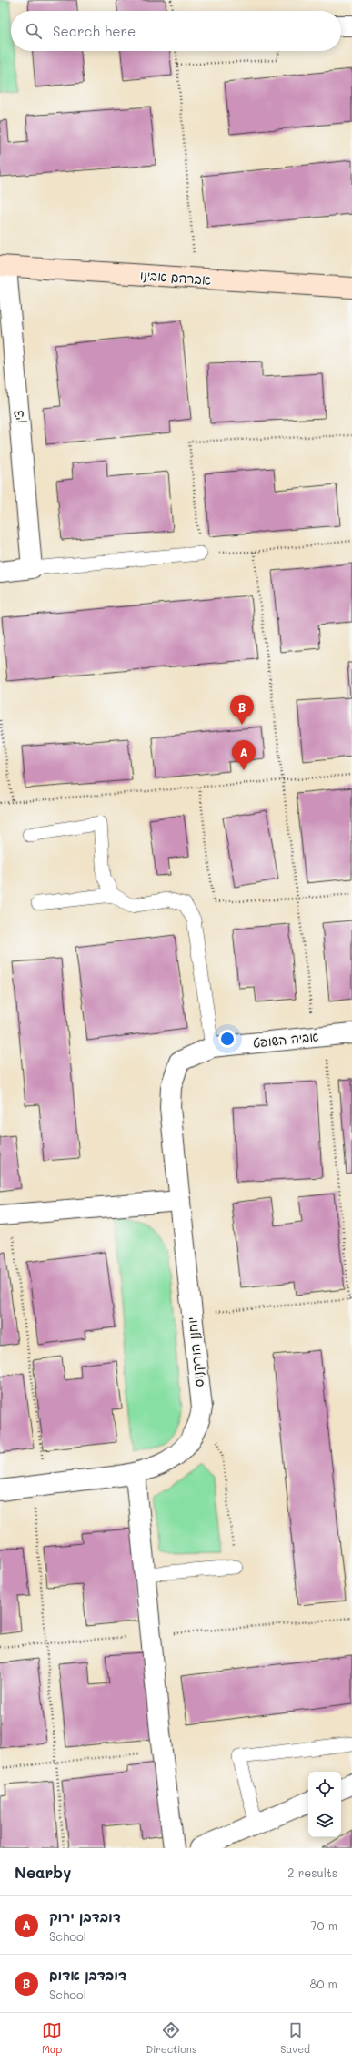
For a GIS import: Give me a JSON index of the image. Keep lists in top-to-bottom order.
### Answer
{
  "streets": {
    "street": [
      "אברהם אבינו",
      "צין",
      "אביה השופט",
      "יוחנן הורקנוס"
    ]
  },
  "crossings": [
    ["אברהם אבינו", "צין"],
    ["אביה השופט", "יוחנן הורקנוס"]
  ],
  "page": {
    "search": "Search here",
    "pins": ["B", "A"],
    "heading": ["Nearby", "2 results"],
    "list": [
      {
        "mark": "A",
        "name": "דובדבן ירוק",
        "note": "School",
        "value": "70 m"
      },
      {
        "mark": "B",
        "name": "דובדבן אדום",
        "note": "School",
        "value": "80 m"
      }
    ],
    "nav": ["Map", "Directions", "Saved"]
  }
}
